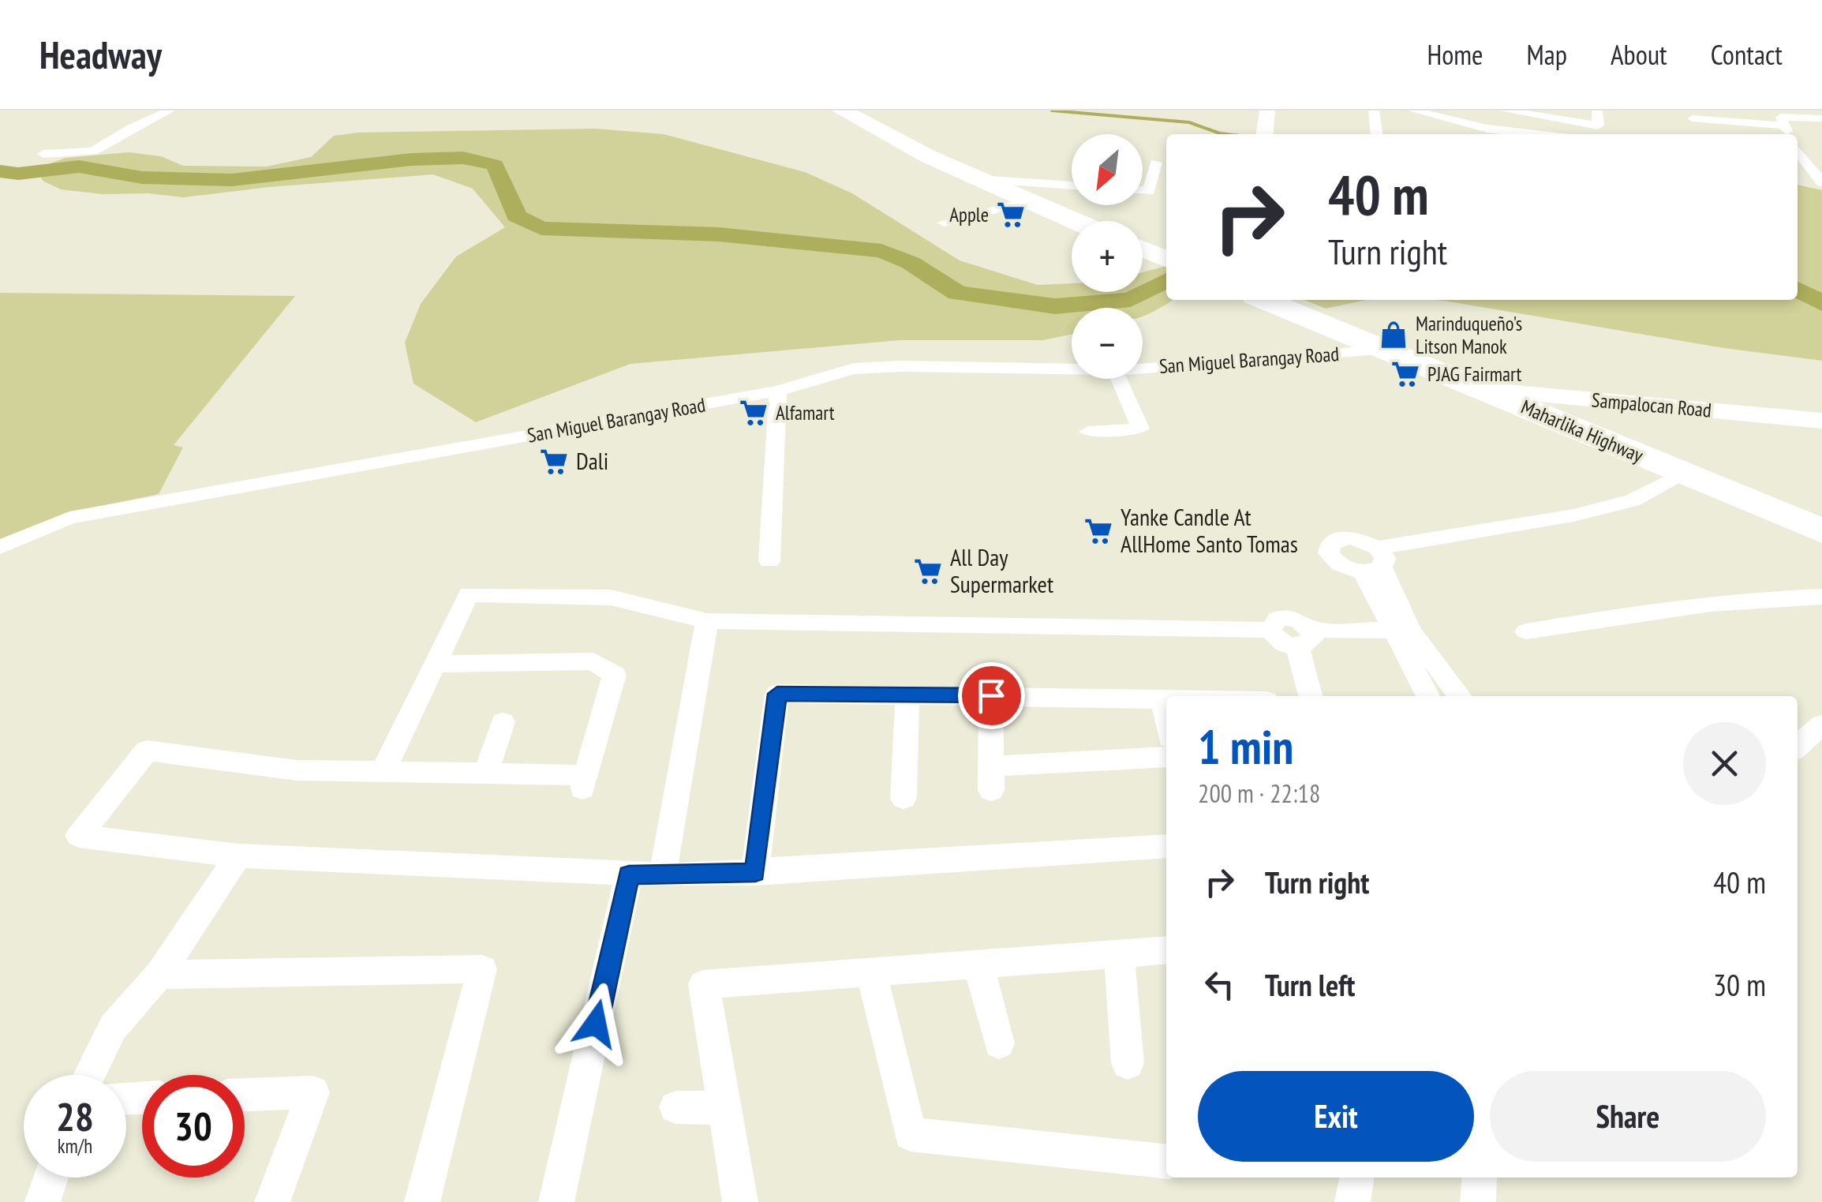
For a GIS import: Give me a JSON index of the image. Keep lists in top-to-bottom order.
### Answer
{
  "streets": {
    "highway": ["Maharlika Highway"],
    "main road": ["Sampalocan Road"],
    "street": ["San Miguel Barangay Road"]
  },
  "crossings": [
    ["San Miguel Barangay Road", "Maharlika Highway"],
    ["Sampalocan Road", "Maharlika Highway"]
  ],
  "places": {
    "supermarket": [
      "Apple",
      "PJAG Fairmart",
      "Alfamart",
      "Dali",
      "Yanke Candle At AllHome Santo Tomas",
      "All Day Supermarket"
    ],
    "shop": ["Marinduqueño's Litson Manok"]
  },
  "north": "bottom left",
  "page": {
    "header": "Headway",
    "nav": [
      "Home",
      "Map",
      "About",
      "Contact"
    ],
    "map_buttons": ["+", "−"],
    "turn": ["40 m", "Turn right"],
    "heading": ["1 min", "200 m · 22:18"],
    "list": [
      {
        "name": "Turn right",
        "value": "40 m"
      },
      {
        "name": "Turn left",
        "value": "30 m"
      }
    ],
    "buttons": ["Exit", "Share"],
    "speed": "28 km/h",
    "limit": "30"
  }
}
